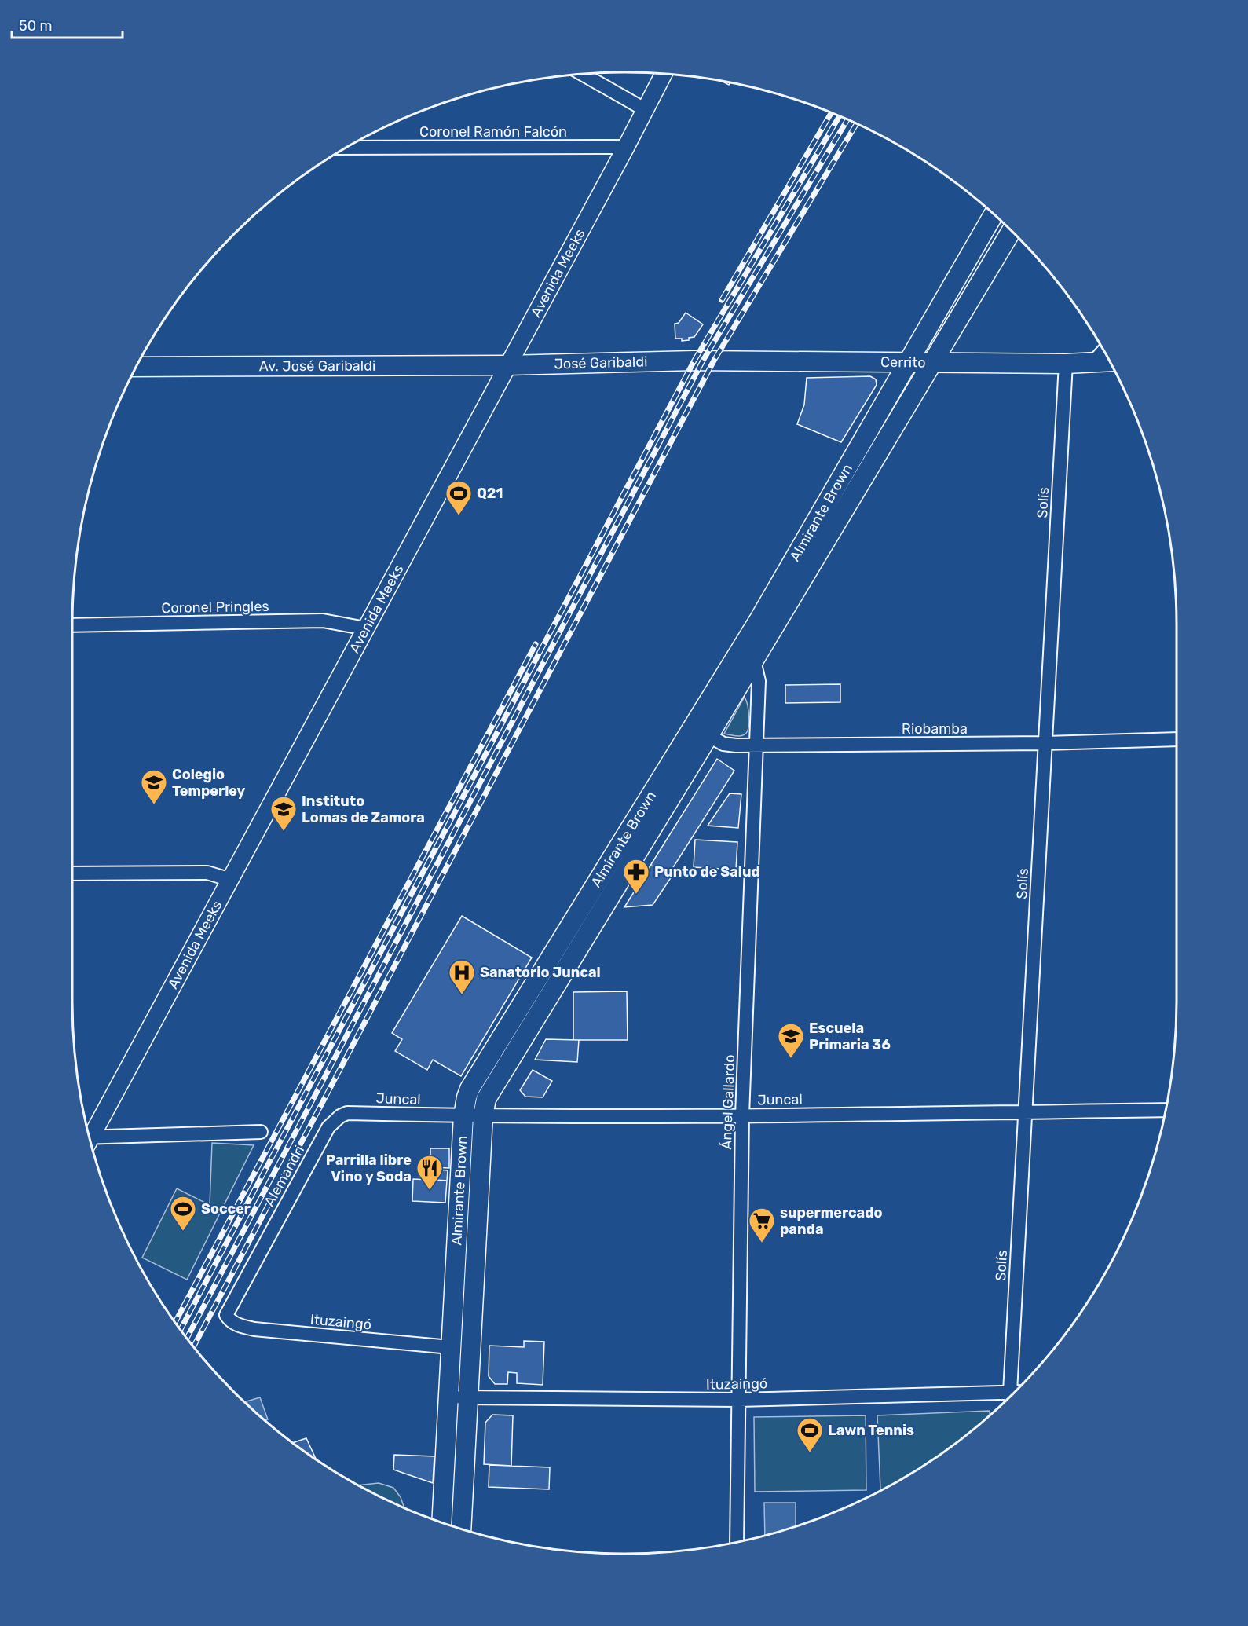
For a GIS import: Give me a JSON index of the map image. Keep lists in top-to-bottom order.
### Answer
{
  "streets": {
    "main road": [
      "José Garibaldi",
      "Cerrito",
      "Av. José Garibaldi",
      "Almirante Brown"
    ],
    "street": [
      "Coronel Ramón Falcón",
      "Avenida Meeks",
      "Solís",
      "Coronel Pringles",
      "Riobamba",
      "Juncal",
      "Ángel Gallardo",
      "Alemandri",
      "Ituzaingó"
    ]
  },
  "crossings": [
    ["Coronel Ramón Falcón", "Avenida Meeks"],
    ["Avenida Meeks", "José Garibaldi"],
    ["Avenida Meeks", "Av. José Garibaldi"],
    ["Avenida Meeks", "Coronel Pringles"],
    ["José Garibaldi", "Cerrito"],
    ["José Garibaldi", "Av. José Garibaldi"],
    ["Cerrito", "Solís"],
    ["Cerrito", "Almirante Brown"],
    ["Solís", "Riobamba"],
    ["Solís", "Juncal"],
    ["Solís", "Ituzaingó"],
    ["Almirante Brown", "Riobamba"],
    ["Almirante Brown", "Juncal"],
    ["Almirante Brown", "Ángel Gallardo"],
    ["Almirante Brown", "Ituzaingó"],
    ["Riobamba", "Ángel Gallardo"],
    ["Juncal", "Ángel Gallardo"],
    ["Juncal", "Alemandri"],
    ["Ángel Gallardo", "Ituzaingó"],
    ["Alemandri", "Ituzaingó"]
  ],
  "places": {
    "sports": ["Q21", "Soccer", "Lawn Tennis"],
    "school or university": ["Colegio Temperley", "Instituto Lomas de Zamora", "Escuela Primaria 36"],
    "pharmacy": ["Punto de Salud"],
    "hospital": ["Sanatorio Juncal"],
    "restaurant": ["Parrilla libre Vino y Soda"],
    "supermarket": ["supermercado panda"]
  },
  "scale_bar": "50 m"
}
